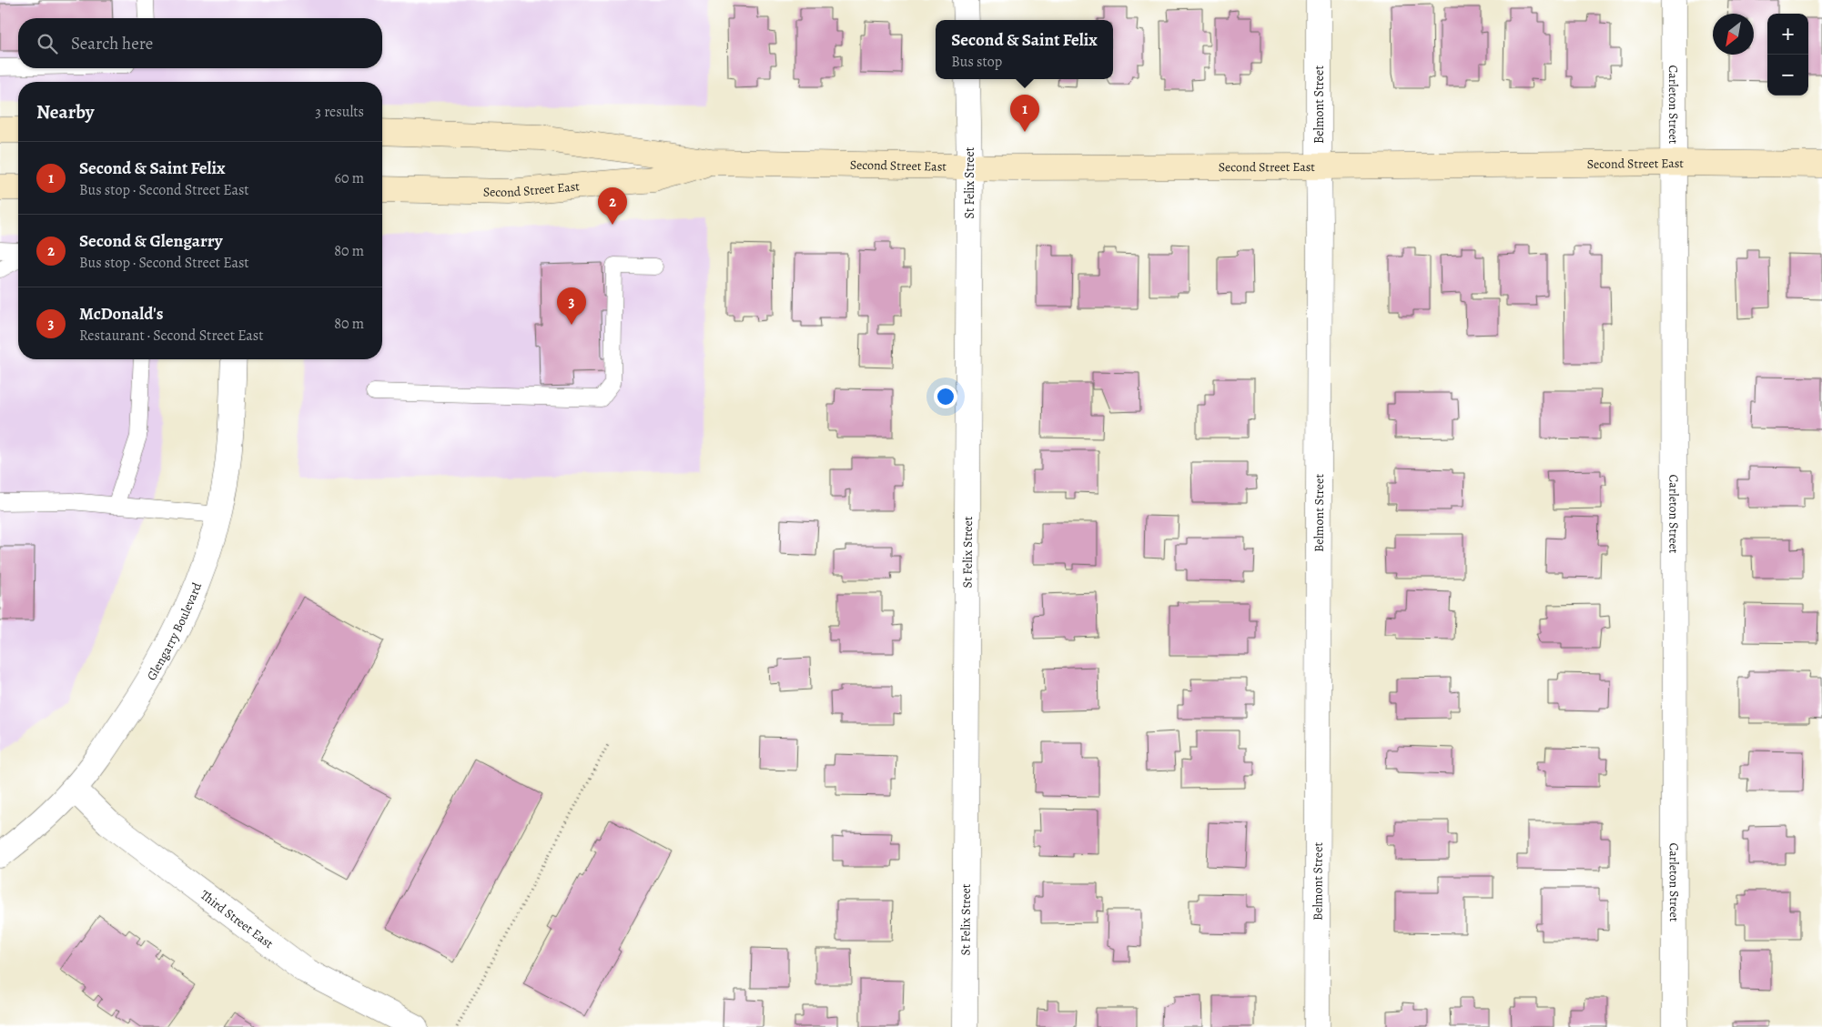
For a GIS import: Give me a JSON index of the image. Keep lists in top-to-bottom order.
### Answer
{
  "streets": {
    "main road": ["Second Street East"],
    "street": [
      "Belmont Street",
      "Carleton Street",
      "St Felix Street",
      "Glengarry Boulevard",
      "Third Street East"
    ]
  },
  "crossings": [
    ["Belmont Street", "Second Street East"],
    ["Carleton Street", "Second Street East"],
    ["Second Street East", "St Felix Street"],
    ["Glengarry Boulevard", "Third Street East"]
  ],
  "north": "bottom left",
  "page": {
    "map_buttons": ["+", "−"],
    "search": "Search here",
    "popup": ["Second & Saint Felix", "Bus stop"],
    "heading": ["Nearby", "3 results"],
    "pins": ["1", "2", "3"],
    "list": [
      {
        "mark": "1",
        "name": "Second & Saint Felix",
        "note": "Bus stop · Second Street East",
        "value": "60 m"
      },
      {
        "mark": "2",
        "name": "Second & Glengarry",
        "note": "Bus stop · Second Street East",
        "value": "80 m"
      },
      {
        "mark": "3",
        "name": "McDonald's",
        "note": "Restaurant · Second Street East",
        "value": "80 m"
      }
    ]
  }
}
